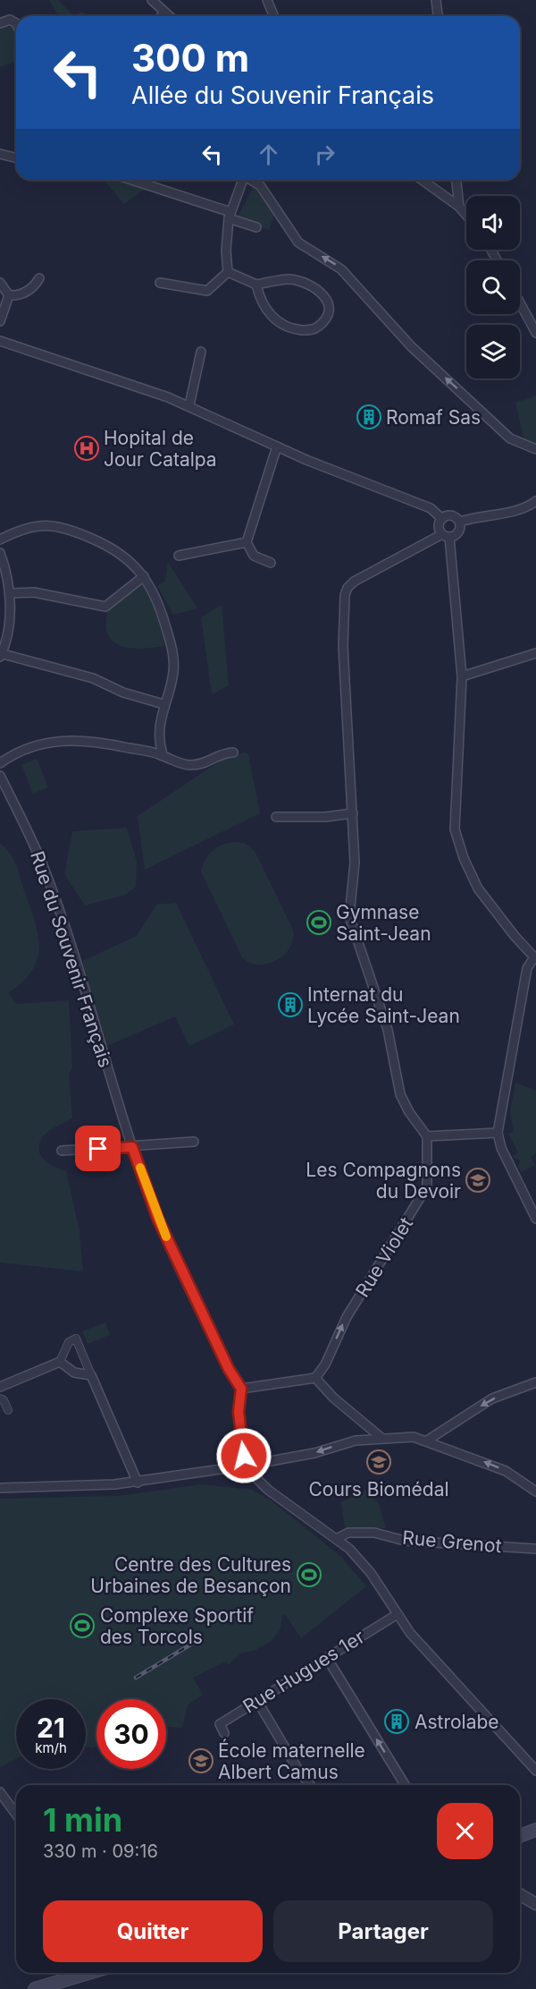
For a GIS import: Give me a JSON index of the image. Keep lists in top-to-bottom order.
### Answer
{
  "streets": {
    "street": [
      "Rue du Souvenir Français",
      "Rue Violet",
      "Rue Grenot",
      "Rue Hugues 1er"
    ]
  },
  "one_way": ["Rue Violet"],
  "places": {
    "building": ["Romaf Sas", "Internat du Lycée Saint-Jean", "Astrolabe"],
    "hospital": ["Hopital de Jour Catalpa"],
    "sports": ["Gymnase Saint-Jean", "Centre des Cultures Urbaines de Besançon", "Complexe Sportif des Torcols"],
    "school or university": ["Les Compagnons du Devoir", "Cours Biomédal", "École maternelle Albert Camus"]
  },
  "page": {
    "turn": ["300 m", "Allée du Souvenir Français"],
    "speed": "21 km/h",
    "limit": "30",
    "heading": ["1 min", "330 m · 09:16"],
    "buttons": ["Quitter", "Partager"]
  }
}
